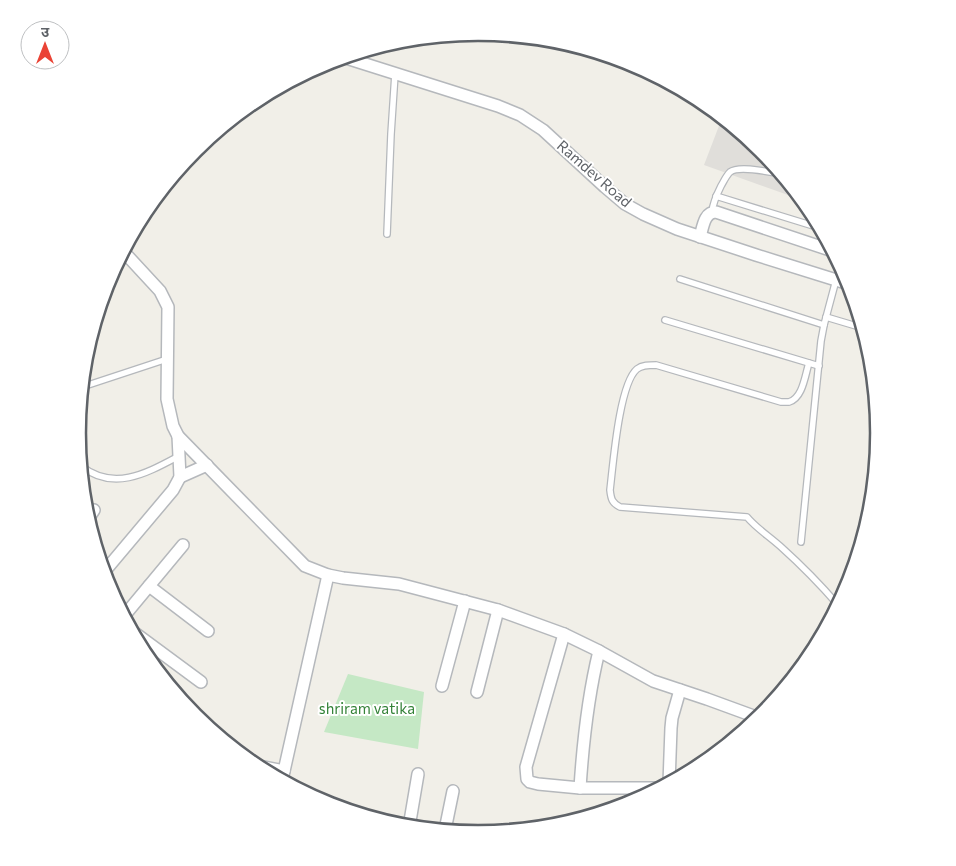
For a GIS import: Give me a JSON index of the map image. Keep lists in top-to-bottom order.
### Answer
{
  "streets": {
    "street": ["Ramdev Road"]
  },
  "parks": ["shriram vatika"],
  "north": "top"
}
